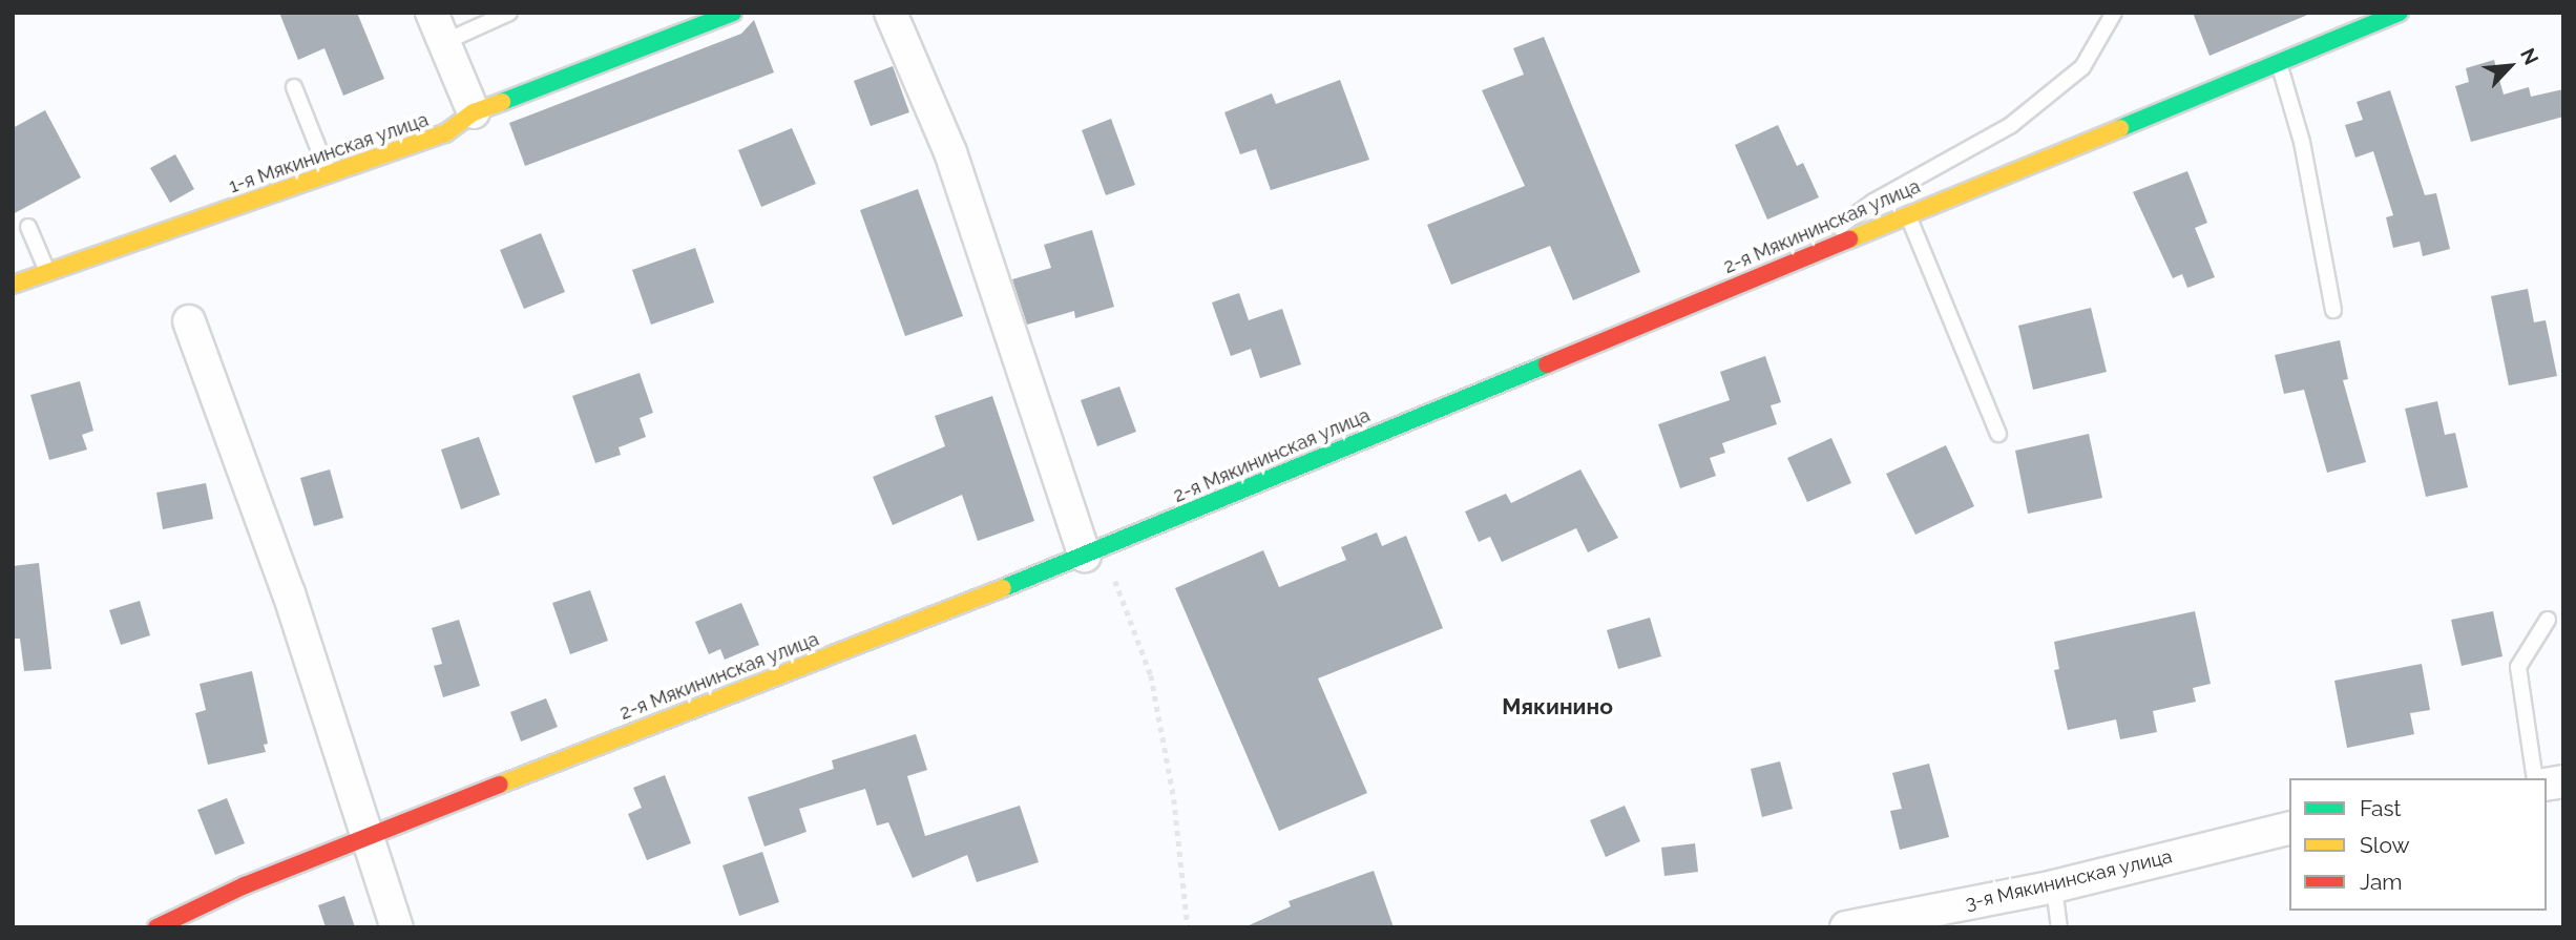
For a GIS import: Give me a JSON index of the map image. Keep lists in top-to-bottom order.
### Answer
{
  "streets": {
    "street": ["1-я Мякининская улица", "2-я Мякининская улица", "3-я Мякининская улица"]
  },
  "districts": ["Мякинино"],
  "legend": ["Fast", "Slow", "Jam"],
  "north": "top right"
}
